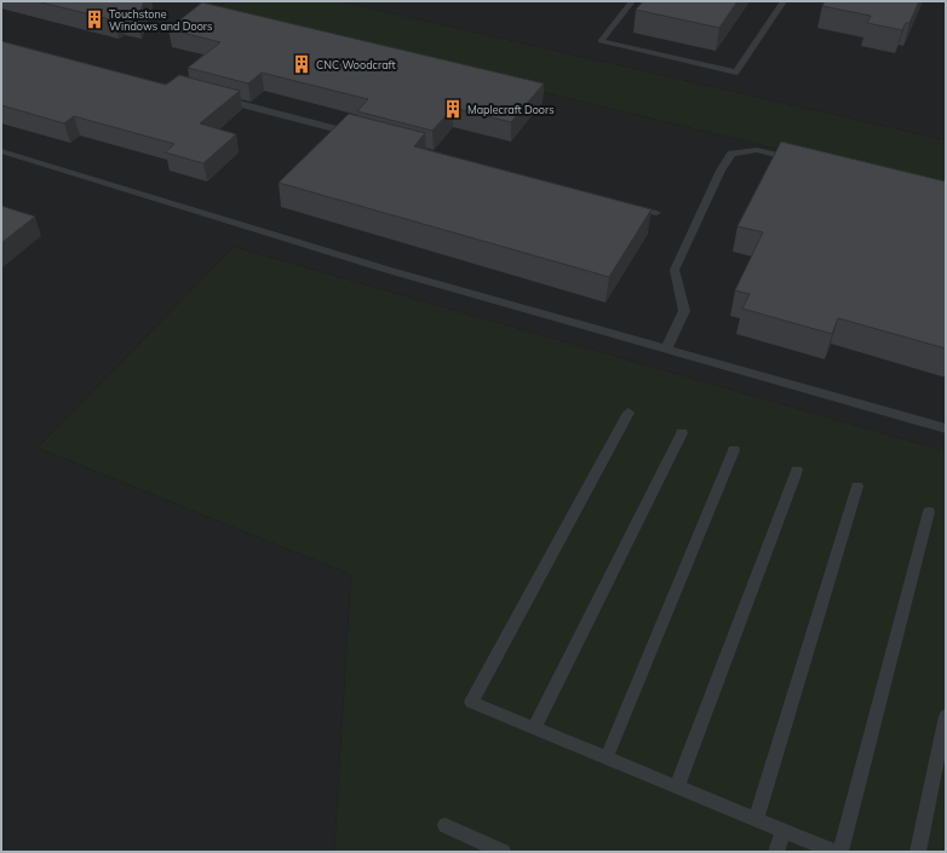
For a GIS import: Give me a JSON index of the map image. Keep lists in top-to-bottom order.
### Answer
{
  "places": {
    "building": ["Touchstone Windows and Doors", "CNC Woodcraft", "Maplecraft Doors"]
  }
}
